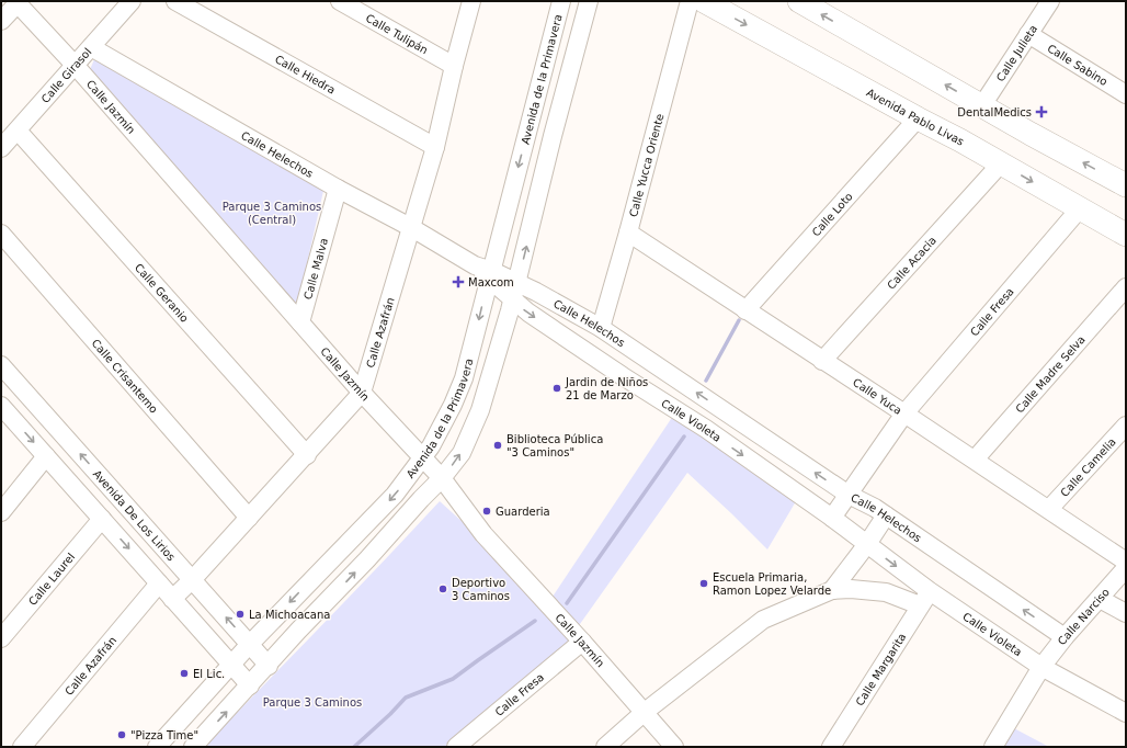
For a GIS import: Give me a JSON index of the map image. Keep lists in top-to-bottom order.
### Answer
{
  "streets": {
    "main road": ["Avenida Pablo Livas"],
    "street": [
      "Calle Tulipán",
      "Calle Julieta",
      "Calle Sabino",
      "Calle Hiedra",
      "Calle Girasol",
      "Avenida de la Primavera",
      "Calle Jazmín",
      "Calle Helechos",
      "Calle Yucca Oriente",
      "Calle Loto",
      "Calle Acacia",
      "Calle Malva",
      "Calle Geranio",
      "Calle Fresa",
      "Calle Azafrán",
      "Calle Madre Selva",
      "Calle Crisantemo",
      "Calle Yuca",
      "Calle Violeta",
      "Calle Camelia",
      "Avenida De Los Lirios",
      "Calle Laurel",
      "Calle Narciso",
      "Calle Margarita"
    ]
  },
  "crossings": [
    ["Calle Tulipán", "Calle Azafrán"],
    ["Calle Julieta", "Calle Sabino"],
    ["Calle Hiedra", "Calle Azafrán"],
    ["Calle Girasol", "Calle Jazmín"],
    ["Calle Girasol", "Calle Helechos"],
    ["Calle Girasol", "Calle Geranio"],
    ["Avenida de la Primavera", "Calle Jazmín"],
    ["Avenida de la Primavera", "Calle Helechos"],
    ["Avenida de la Primavera", "Calle Violeta"],
    ["Avenida de la Primavera", "Avenida De Los Lirios"],
    ["Calle Jazmín", "Calle Malva"],
    ["Calle Jazmín", "Calle Fresa"],
    ["Calle Jazmín", "Calle Azafrán"],
    ["Calle Jazmín", "Calle Violeta"],
    ["Avenida Pablo Livas", "Calle Loto"],
    ["Avenida Pablo Livas", "Calle Acacia"],
    ["Avenida Pablo Livas", "Calle Fresa"],
    ["Calle Helechos", "Calle Yucca Oriente"],
    ["Calle Helechos", "Calle Malva"],
    ["Calle Helechos", "Calle Fresa"],
    ["Calle Helechos", "Calle Azafrán"],
    ["Calle Helechos", "Calle Violeta"],
    ["Calle Helechos", "Calle Narciso"],
    ["Calle Yucca Oriente", "Calle Yuca"],
    ["Calle Loto", "Calle Yuca"],
    ["Calle Acacia", "Calle Yuca"],
    ["Calle Geranio", "Calle Azafrán"],
    ["Calle Fresa", "Calle Yuca"],
    ["Calle Fresa", "Calle Violeta"],
    ["Calle Azafrán", "Calle Crisantemo"],
    ["Calle Azafrán", "Avenida De Los Lirios"],
    ["Calle Madre Selva", "Calle Yuca"],
    ["Calle Yuca", "Calle Camelia"],
    ["Calle Violeta", "Calle Narciso"],
    ["Calle Violeta", "Calle Margarita"]
  ],
  "one_way": ["Calle Helechos", "Calle Violeta"],
  "parks": ["Parque 3 Caminos (Central)", "Parque 3 Caminos"],
  "places": {
    "health": ["DentalMedics", "Maxcom"],
    "other": [
      "Jardin de Niños 21 de Marzo",
      "Biblioteca Pública \"3 Caminos\"",
      "Guarderia",
      "Escuela Primaria, Ramon Lopez Velarde",
      "Deportivo 3 Caminos",
      "La Michoacana",
      "El Lic.",
      "\"Pizza Time\""
    ]
  }
}
